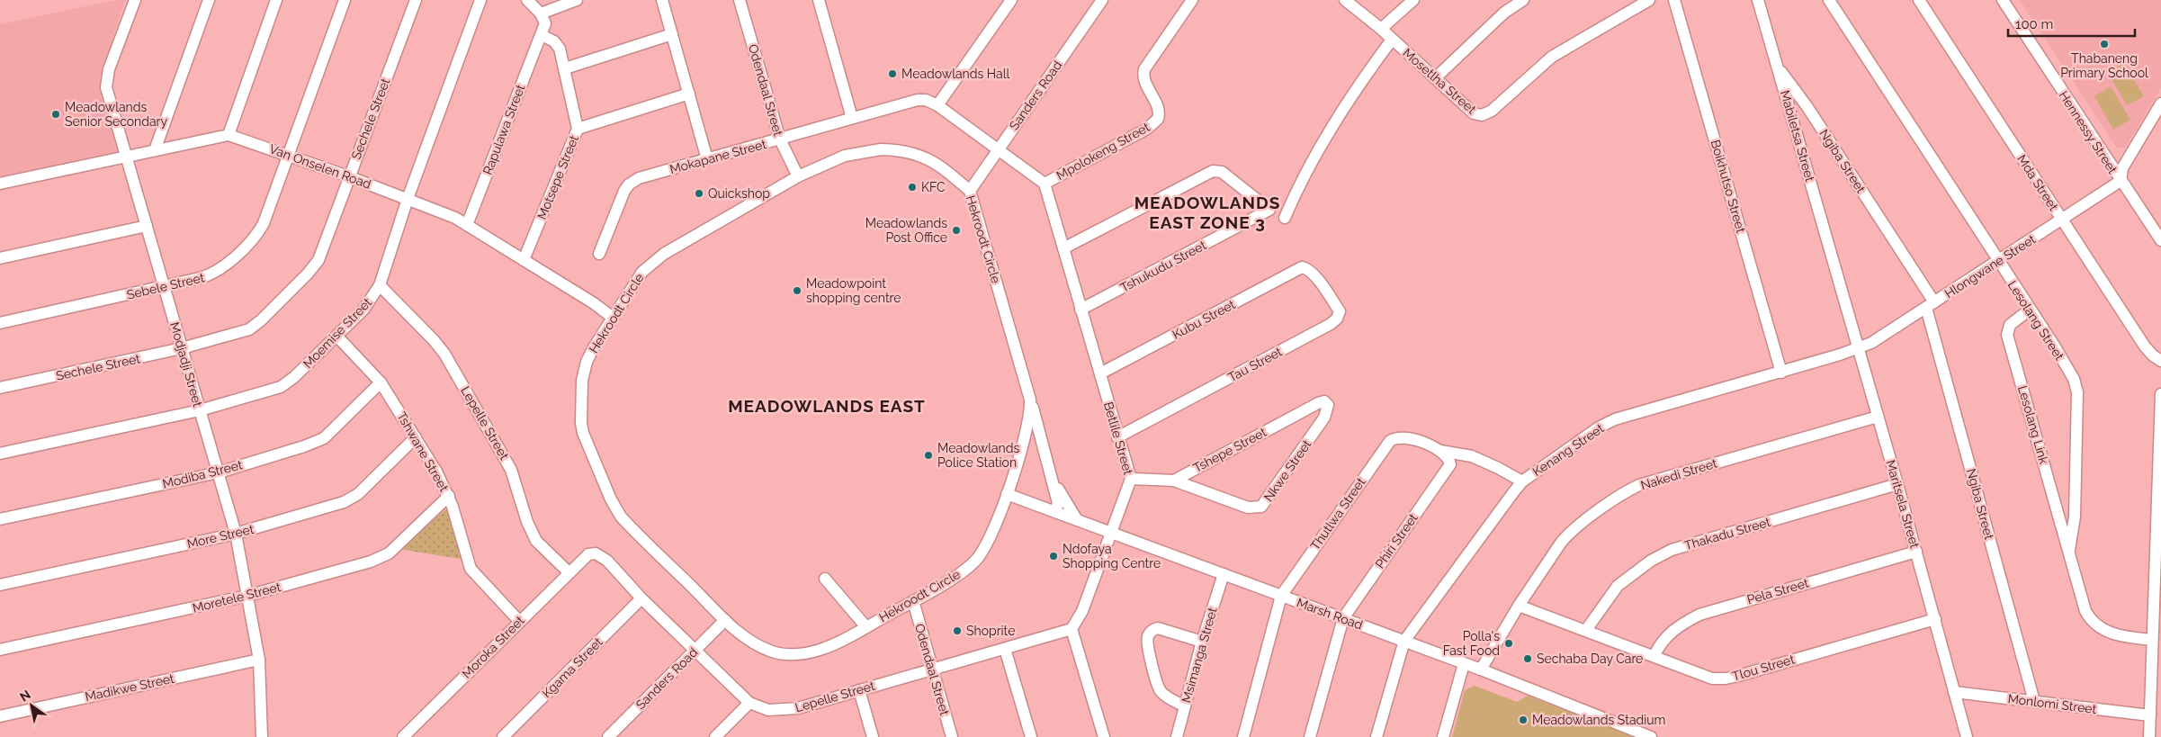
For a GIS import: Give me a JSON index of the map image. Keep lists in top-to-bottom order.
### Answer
{
  "streets": {
    "street": [
      "Mosetlha Street",
      "Odendaal Street",
      "Sanders Road",
      "Sechele Street",
      "Rapulawa Street",
      "Hennessy Street",
      "Mabiletsa Street",
      "Mpolokeng Street",
      "Mokapane Street",
      "Ngiba Street",
      "Van Onselen Road",
      "Motsepe Street",
      "Mda Street",
      "Boikhutso Street",
      "Hekroodt Circle",
      "Tshukudu Street",
      "Hlongwane Street",
      "Sebele Street",
      "Kubu Street",
      "Lesolang Street",
      "Moemise Street",
      "Modjadji Street",
      "Tau Street",
      "Lepelle Street",
      "Lesolang Link",
      "Betlile Street",
      "Tshepe Street",
      "Kenang Street",
      "Tshwane Street",
      "Nkwe Street",
      "Modiba Street",
      "Nakedi Street",
      "Maritsela Street",
      "Thutlwa Street",
      "Thakadu Street",
      "More Street",
      "Phiri Street",
      "Pela Street",
      "Moretele Street",
      "Marsh Road",
      "Moroka Street",
      "Msimanga Street",
      "Kgama Street",
      "Tlou Street",
      "Madikwe Street",
      "Monlomi Street"
    ]
  },
  "crossings": [
    ["Odendaal Street", "Mokapane Street"],
    ["Odendaal Street", "Hekroodt Circle"],
    ["Odendaal Street", "Lepelle Street"],
    ["Sanders Road", "Mokapane Street"],
    ["Sanders Road", "Hekroodt Circle"],
    ["Sanders Road", "Lepelle Street"],
    ["Sechele Street", "Van Onselen Road"],
    ["Sechele Street", "Modjadji Street"],
    ["Rapulawa Street", "Van Onselen Road"],
    ["Hennessy Street", "Hlongwane Street"],
    ["Mabiletsa Street", "Ngiba Street"],
    ["Mabiletsa Street", "Maritsela Street"],
    ["Mpolokeng Street", "Betlile Street"],
    ["Ngiba Street", "Hlongwane Street"],
    ["Ngiba Street", "Monlomi Street"],
    ["Van Onselen Road", "Motsepe Street"],
    ["Van Onselen Road", "Hekroodt Circle"],
    ["Van Onselen Road", "Sebele Street"],
    ["Van Onselen Road", "Moemise Street"],
    ["Mda Street", "Hlongwane Street"],
    ["Boikhutso Street", "Kenang Street"],
    ["Hekroodt Circle", "Marsh Road"],
    ["Tshukudu Street", "Betlile Street"],
    ["Hlongwane Street", "Lesolang Street"],
    ["Hlongwane Street", "Kenang Street"],
    ["Hlongwane Street", "Maritsela Street"],
    ["Sebele Street", "Modjadji Street"],
    ["Kubu Street", "Tau Street"],
    ["Kubu Street", "Betlile Street"],
    ["Lesolang Street", "Lesolang Link"],
    ["Moemise Street", "Modjadji Street"],
    ["Moemise Street", "Lepelle Street"],
    ["Moemise Street", "Tshwane Street"],
    ["Modjadji Street", "Modiba Street"],
    ["Modjadji Street", "More Street"],
    ["Modjadji Street", "Moretele Street"],
    ["Modjadji Street", "Madikwe Street"],
    ["Tau Street", "Betlile Street"],
    ["Lepelle Street", "Moroka Street"],
    ["Lepelle Street", "Kgama Street"],
    ["Betlile Street", "Marsh Road"],
    ["Tshepe Street", "Nkwe Street"],
    ["Kenang Street", "Maritsela Street"],
    ["Kenang Street", "Marsh Road"],
    ["Tshwane Street", "Modiba Street"],
    ["Tshwane Street", "More Street"],
    ["Tshwane Street", "Moretele Street"],
    ["Tshwane Street", "Moroka Street"],
    ["Nakedi Street", "Maritsela Street"],
    ["Nakedi Street", "Marsh Road"],
    ["Nakedi Street", "Tlou Street"],
    ["Maritsela Street", "Thakadu Street"],
    ["Maritsela Street", "Pela Street"],
    ["Maritsela Street", "Tlou Street"],
    ["Maritsela Street", "Monlomi Street"],
    ["Thutlwa Street", "Phiri Street"],
    ["Thutlwa Street", "Marsh Road"],
    ["Thakadu Street", "Tlou Street"],
    ["Phiri Street", "Marsh Road"],
    ["Pela Street", "Tlou Street"],
    ["Marsh Road", "Msimanga Street"]
  ],
  "districts": ["MEADOWLANDS EAST ZONE 3", "MEADOWLANDS EAST"],
  "places": [
    "Thabaneng Primary School",
    "Meadowlands Hall",
    "Meadowlands Senior Secondary",
    "KFC",
    "Quickshop",
    "Meadowlands Post Office",
    "Meadowpoint shopping centre",
    "Meadowlands Police Station",
    "Ndofaya Shopping Centre",
    "Shoprite",
    "Polla's Fast Food",
    "Sechaba Day Care",
    "Meadowlands Stadium"
  ],
  "scale_bar": "100 m",
  "north": "top left"
}
